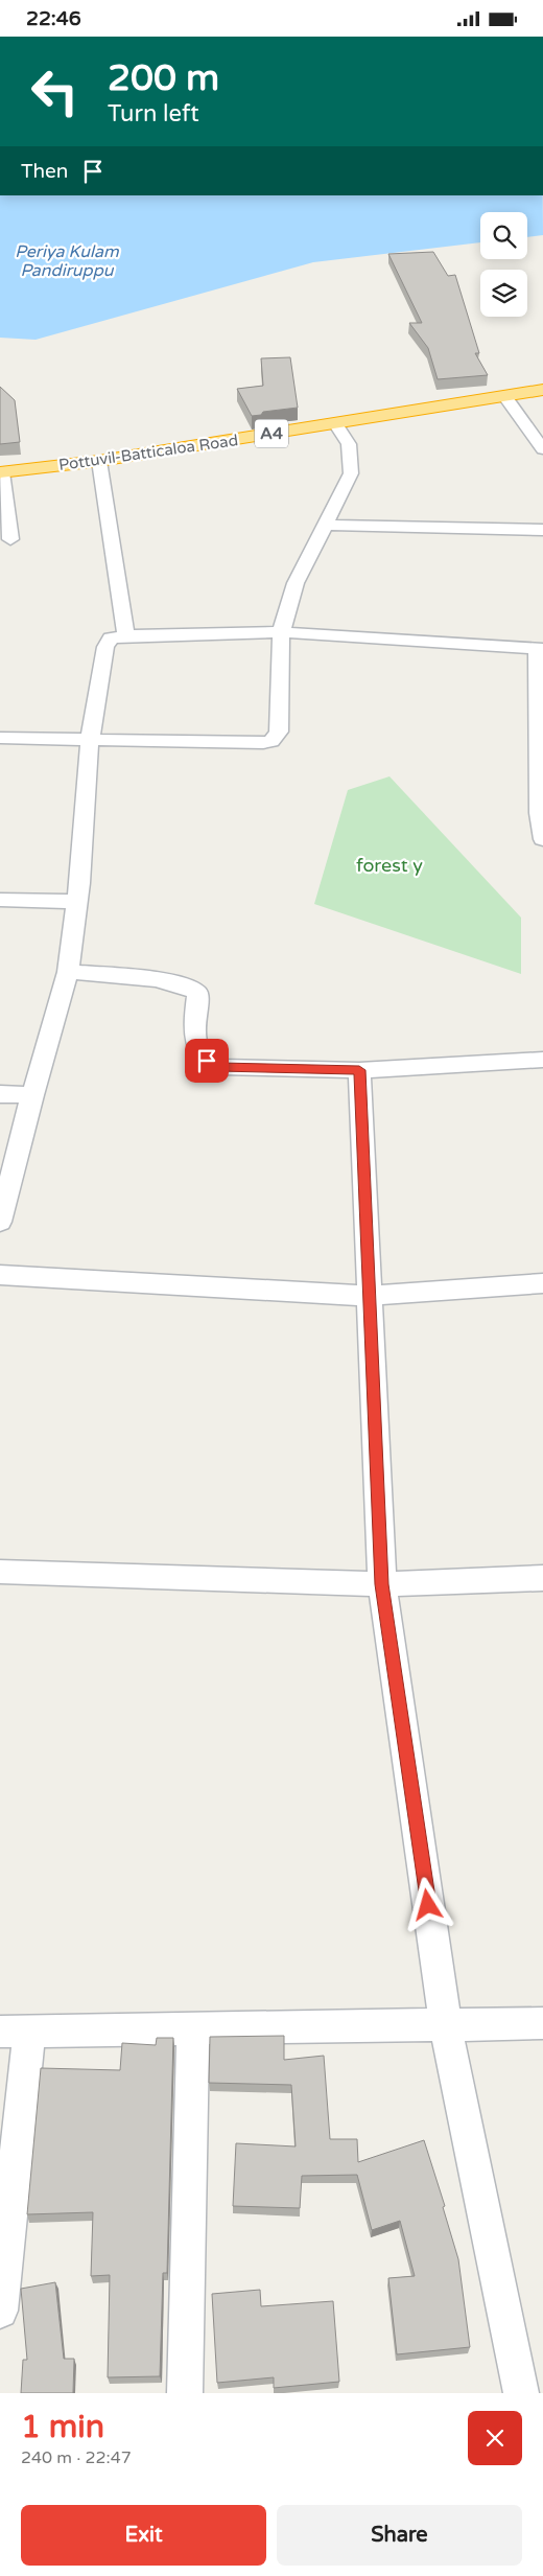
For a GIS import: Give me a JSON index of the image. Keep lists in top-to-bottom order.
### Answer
{
  "streets": {
    "highway": ["A4", "Pottuvil-Batticaloa Road"]
  },
  "water": ["Periya Kulam Pandiruppu"],
  "parks": ["forest y"],
  "page": {
    "status": "22:46",
    "turn": ["200 m", "Turn left"],
    "then": "Then",
    "heading": ["1 min", "240 m · 22:47"],
    "buttons": ["Exit", "Share"]
  }
}
